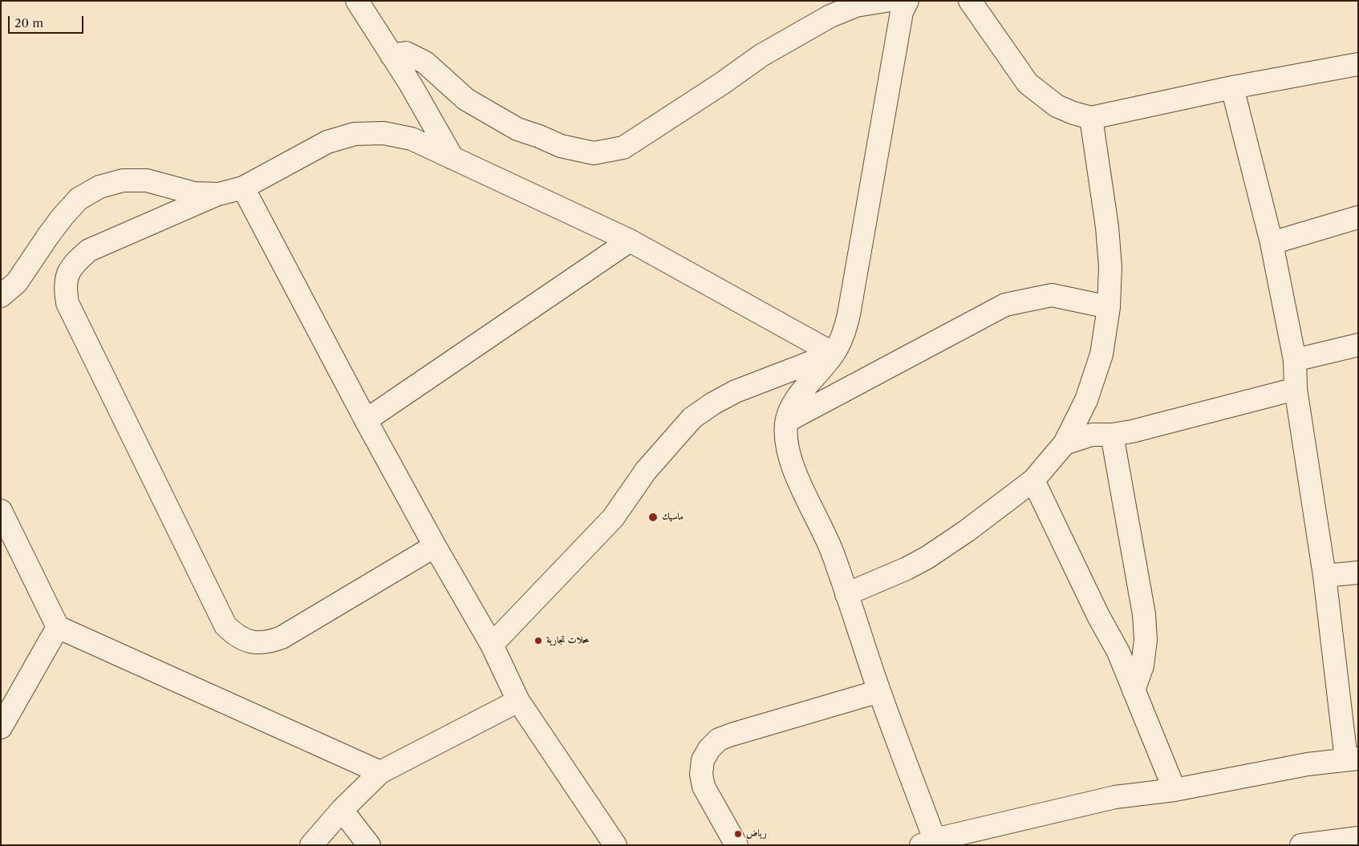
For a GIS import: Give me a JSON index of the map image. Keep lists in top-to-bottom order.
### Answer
{
  "places": ["ماسيك", "محلات تجارية", "رياض"],
  "scale_bar": "20 m"
}
